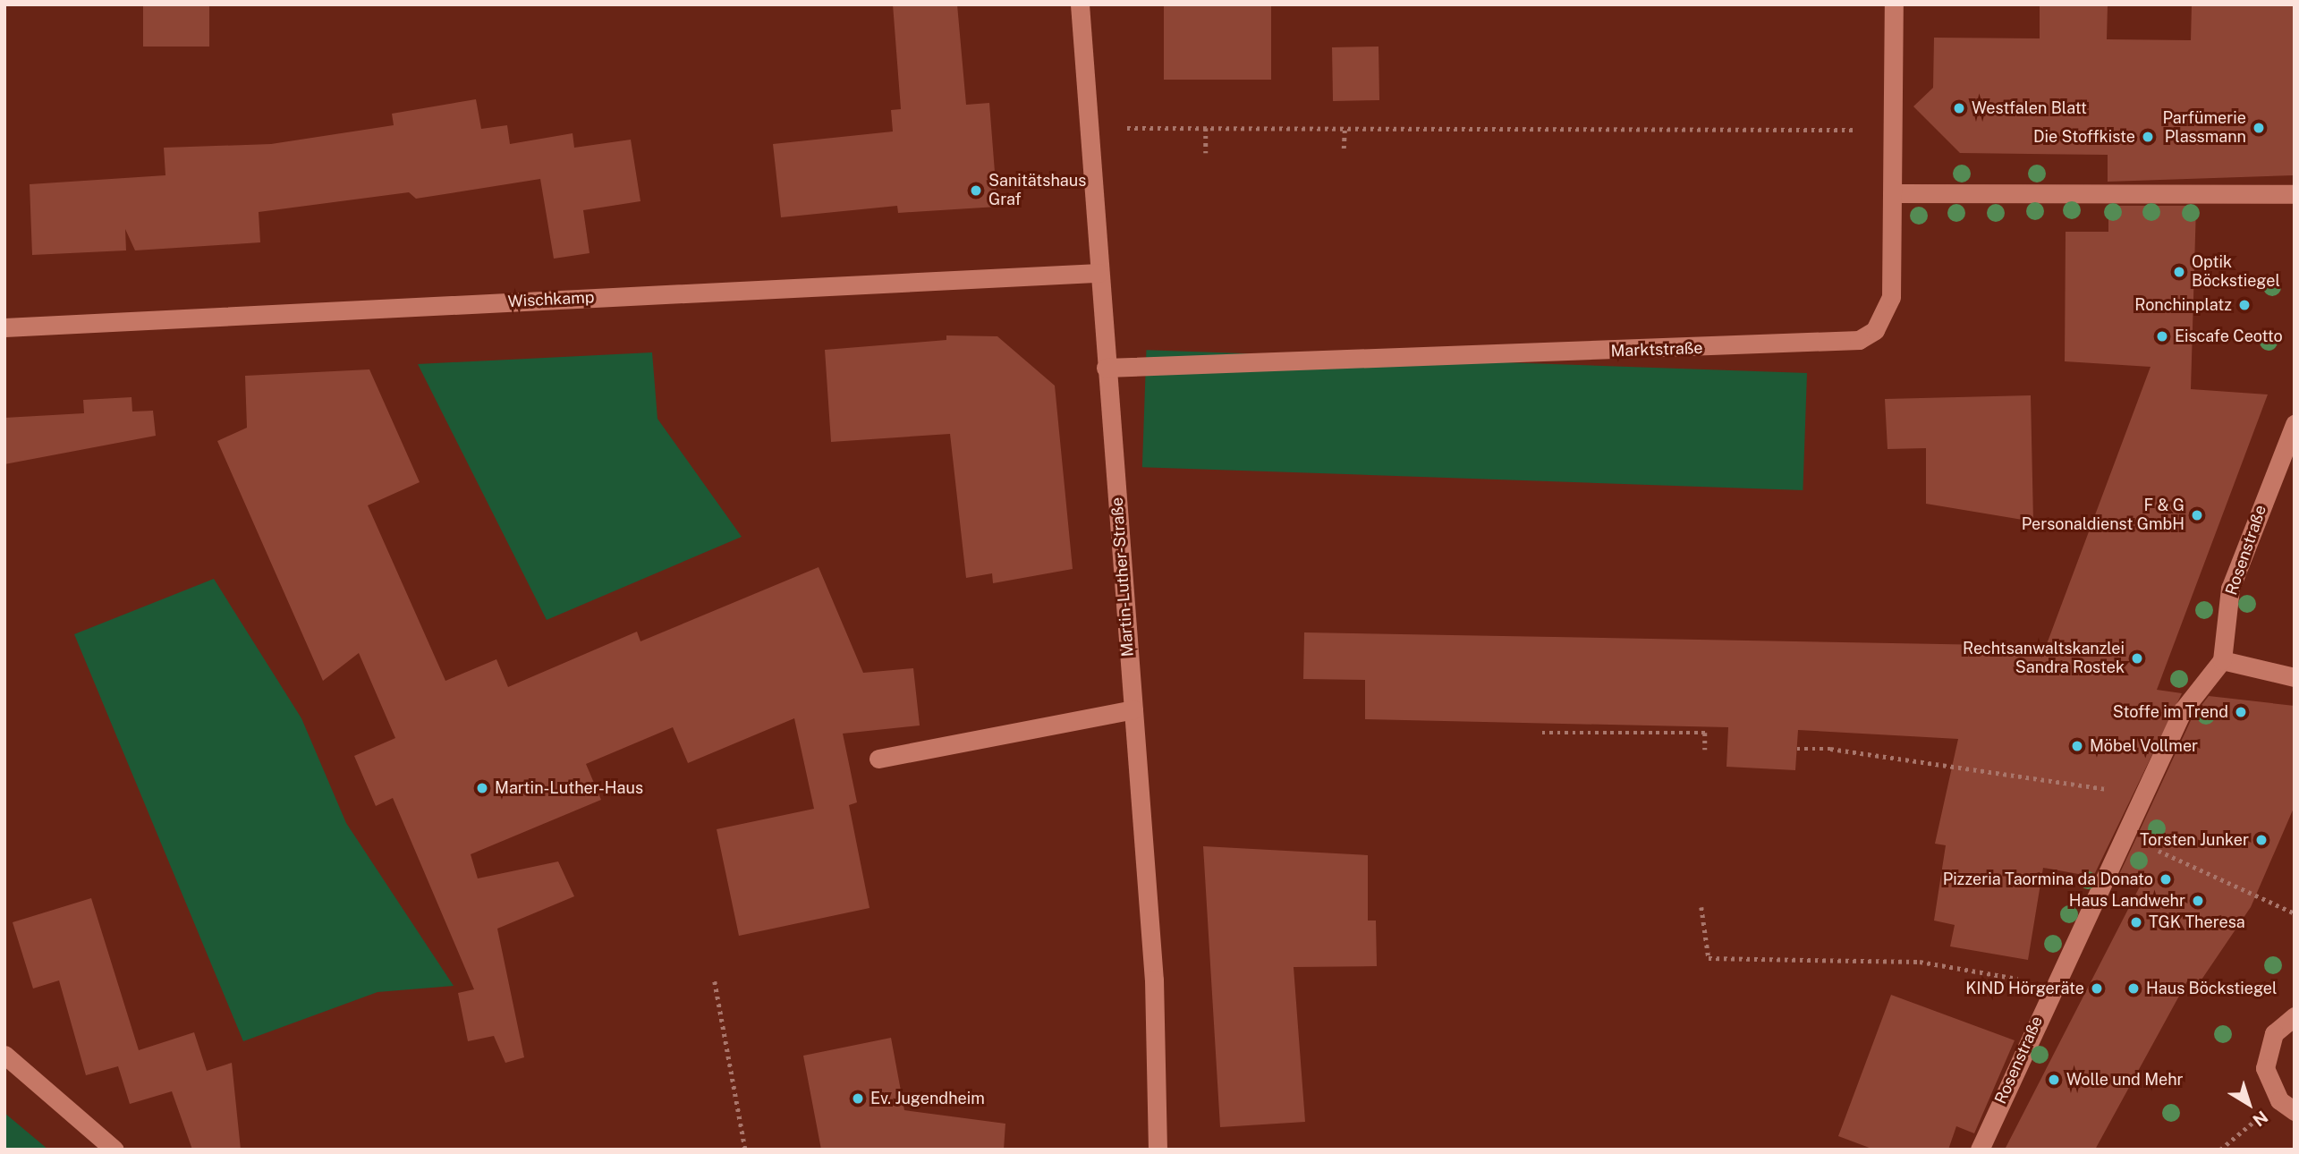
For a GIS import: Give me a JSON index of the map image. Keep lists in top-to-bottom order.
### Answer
{
  "streets": {
    "street": [
      "Wischkamp",
      "Marktstraße",
      "Rosenstraße",
      "Martin-Luther-Straße"
    ]
  },
  "crossings": [
    ["Wischkamp", "Martin-Luther-Straße"],
    ["Marktstraße", "Martin-Luther-Straße"]
  ],
  "places": [
    "Westfalen Blatt",
    "Parfümerie Plassmann",
    "Die Stoffkiste",
    "Sanitätshaus Graf",
    "Optik Böckstiegel",
    "Ronchinplatz",
    "Eiscafe Ceotto",
    "F & G Personaldienst GmbH",
    "Rechtsanwaltskanzlei Sandra Rostek",
    "Stoffe im Trend",
    "Möbel Vollmer",
    "Martin-Luther-Haus",
    "Torsten Junker",
    "Pizzeria Taormina da Donato",
    "Haus Landwehr",
    "TGK Theresa",
    "KIND Hörgeräte",
    "Haus Böckstiegel",
    "Wolle und Mehr",
    "Ev. Jugendheim"
  ],
  "north": "bottom right"
}
